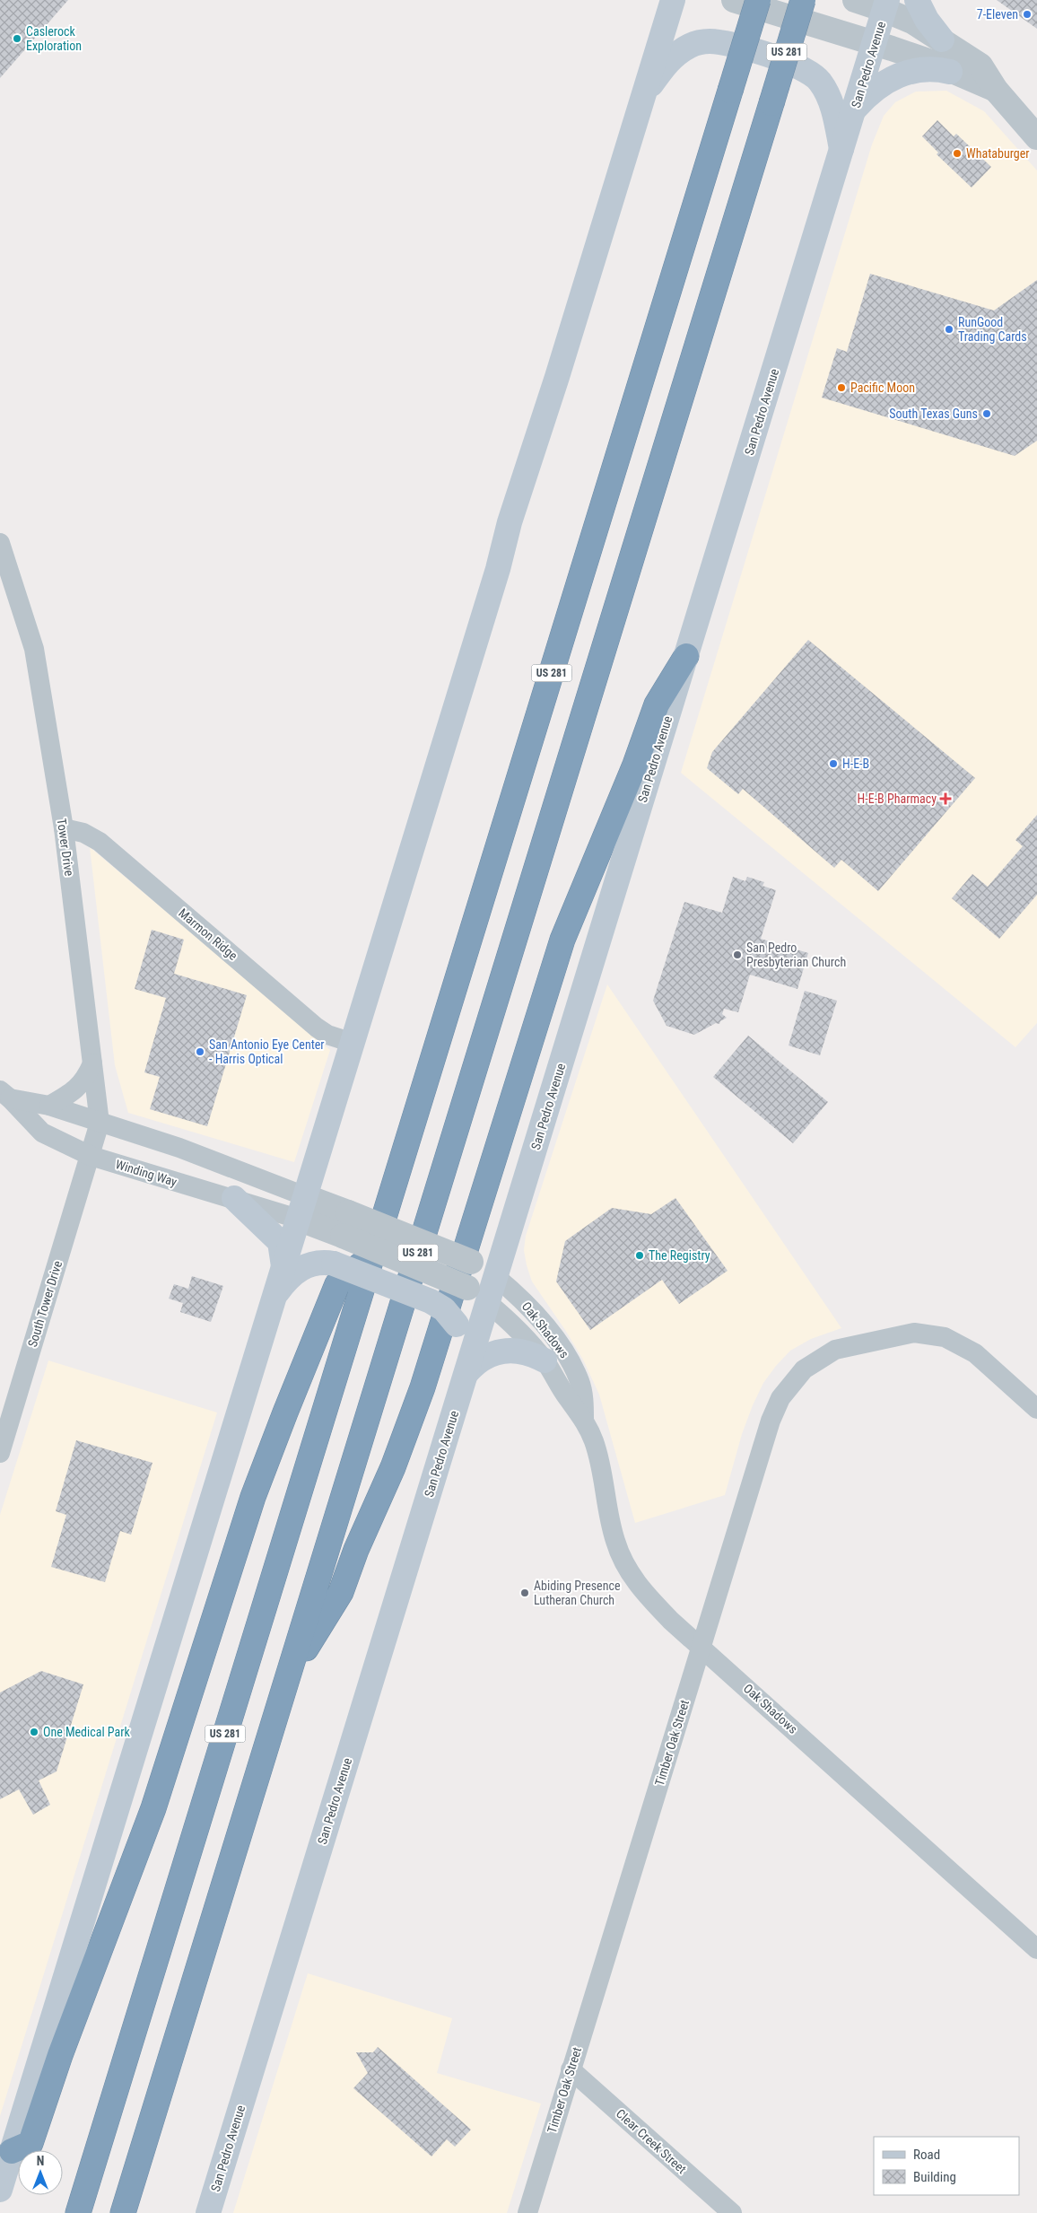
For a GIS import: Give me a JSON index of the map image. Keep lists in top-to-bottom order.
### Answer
{
  "streets": {
    "highway": ["US 281"],
    "main road": ["San Pedro Avenue"],
    "street": [
      "Tower Drive",
      "Marmon Ridge",
      "Winding Way",
      "South Tower Drive",
      "Oak Shadows",
      "Timber Oak Street",
      "Clear Creek Street"
    ]
  },
  "crossings": [
    ["San Pedro Avenue", "Oak Shadows"],
    ["Tower Drive", "Marmon Ridge"],
    ["Tower Drive", "Winding Way"],
    ["Tower Drive", "South Tower Drive"],
    ["Winding Way", "South Tower Drive"],
    ["Oak Shadows", "Timber Oak Street"],
    ["Timber Oak Street", "Clear Creek Street"]
  ],
  "places": {
    "other": [
      "7-Eleven",
      "Caslerock Exploration",
      "Whataburger",
      "RunGood Trading Cards",
      "Pacific Moon",
      "South Texas Guns",
      "H-E-B",
      "San Pedro Presbyterian Church",
      "San Antonio Eye Center - Harris Optical",
      "The Registry",
      "Abiding Presence Lutheran Church",
      "One Medical Park"
    ],
    "health": ["H-E-B Pharmacy"]
  },
  "legend": ["Road", "Building"],
  "north": "top"
}
